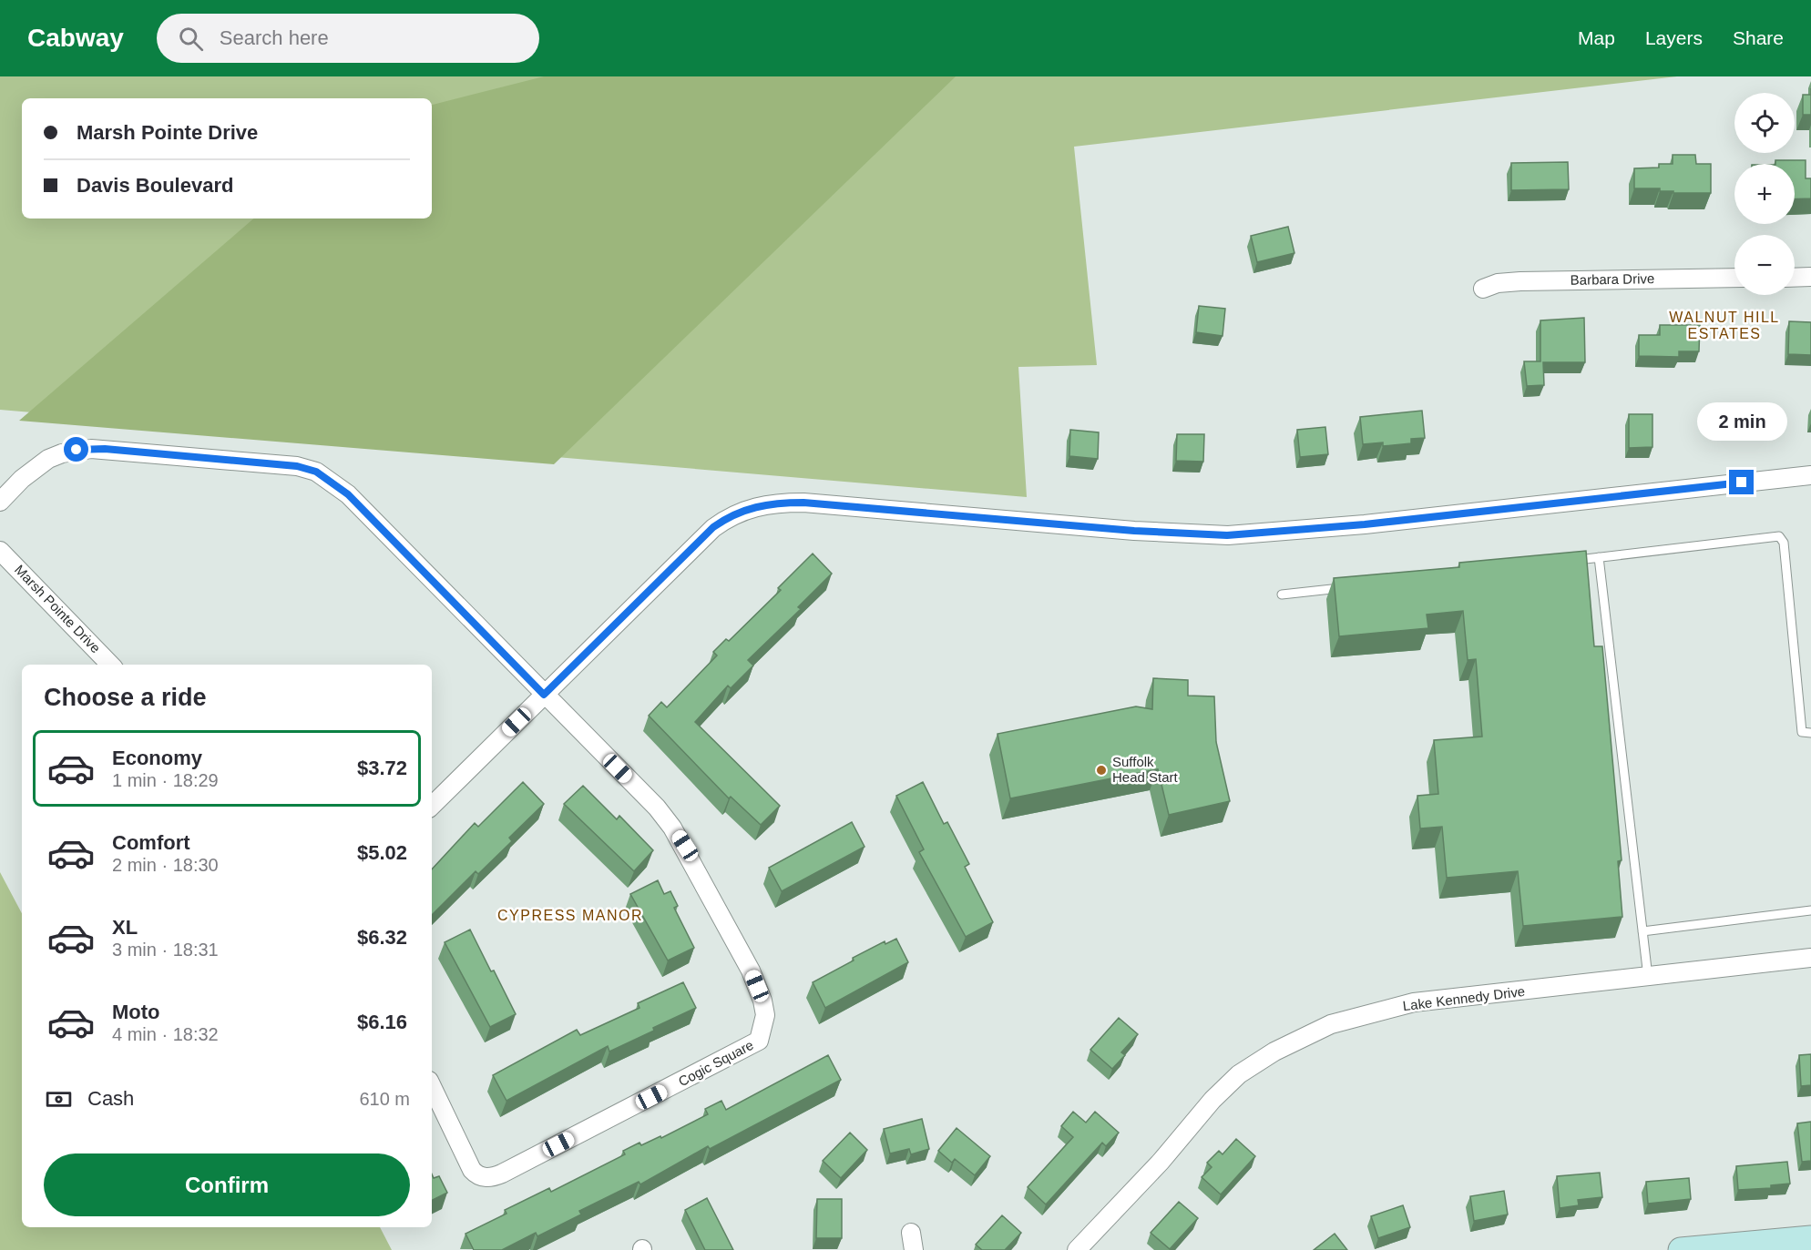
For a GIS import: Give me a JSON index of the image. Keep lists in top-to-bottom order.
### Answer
{
  "streets": {
    "street": [
      "Barbara Drive",
      "Marsh Pointe Drive",
      "Lake Kennedy Drive",
      "Cogic Square"
    ]
  },
  "districts": ["WALNUT HILL ESTATES", "CYPRESS MANOR"],
  "places": ["Suffolk Head Start"],
  "page": {
    "header": "Cabway",
    "search": "Search here",
    "nav": ["Map", "Layers", "Share"],
    "map_buttons": ["+", "−"],
    "banner": ["Marsh Pointe Drive", "Davis Boulevard"],
    "bubble": "2 min",
    "heading": "Choose a ride",
    "list": [
      {
        "name": "Economy",
        "note": "1 min · 18:29",
        "value": "$3.72"
      },
      {
        "name": "Comfort",
        "note": "2 min · 18:30",
        "value": "$5.02"
      },
      {
        "name": "XL",
        "note": "3 min · 18:31",
        "value": "$6.32"
      },
      {
        "name": "Moto",
        "note": "4 min · 18:32",
        "value": "$6.16"
      }
    ],
    "pay": ["Cash", "610 m"],
    "buttons": "Confirm"
  }
}
